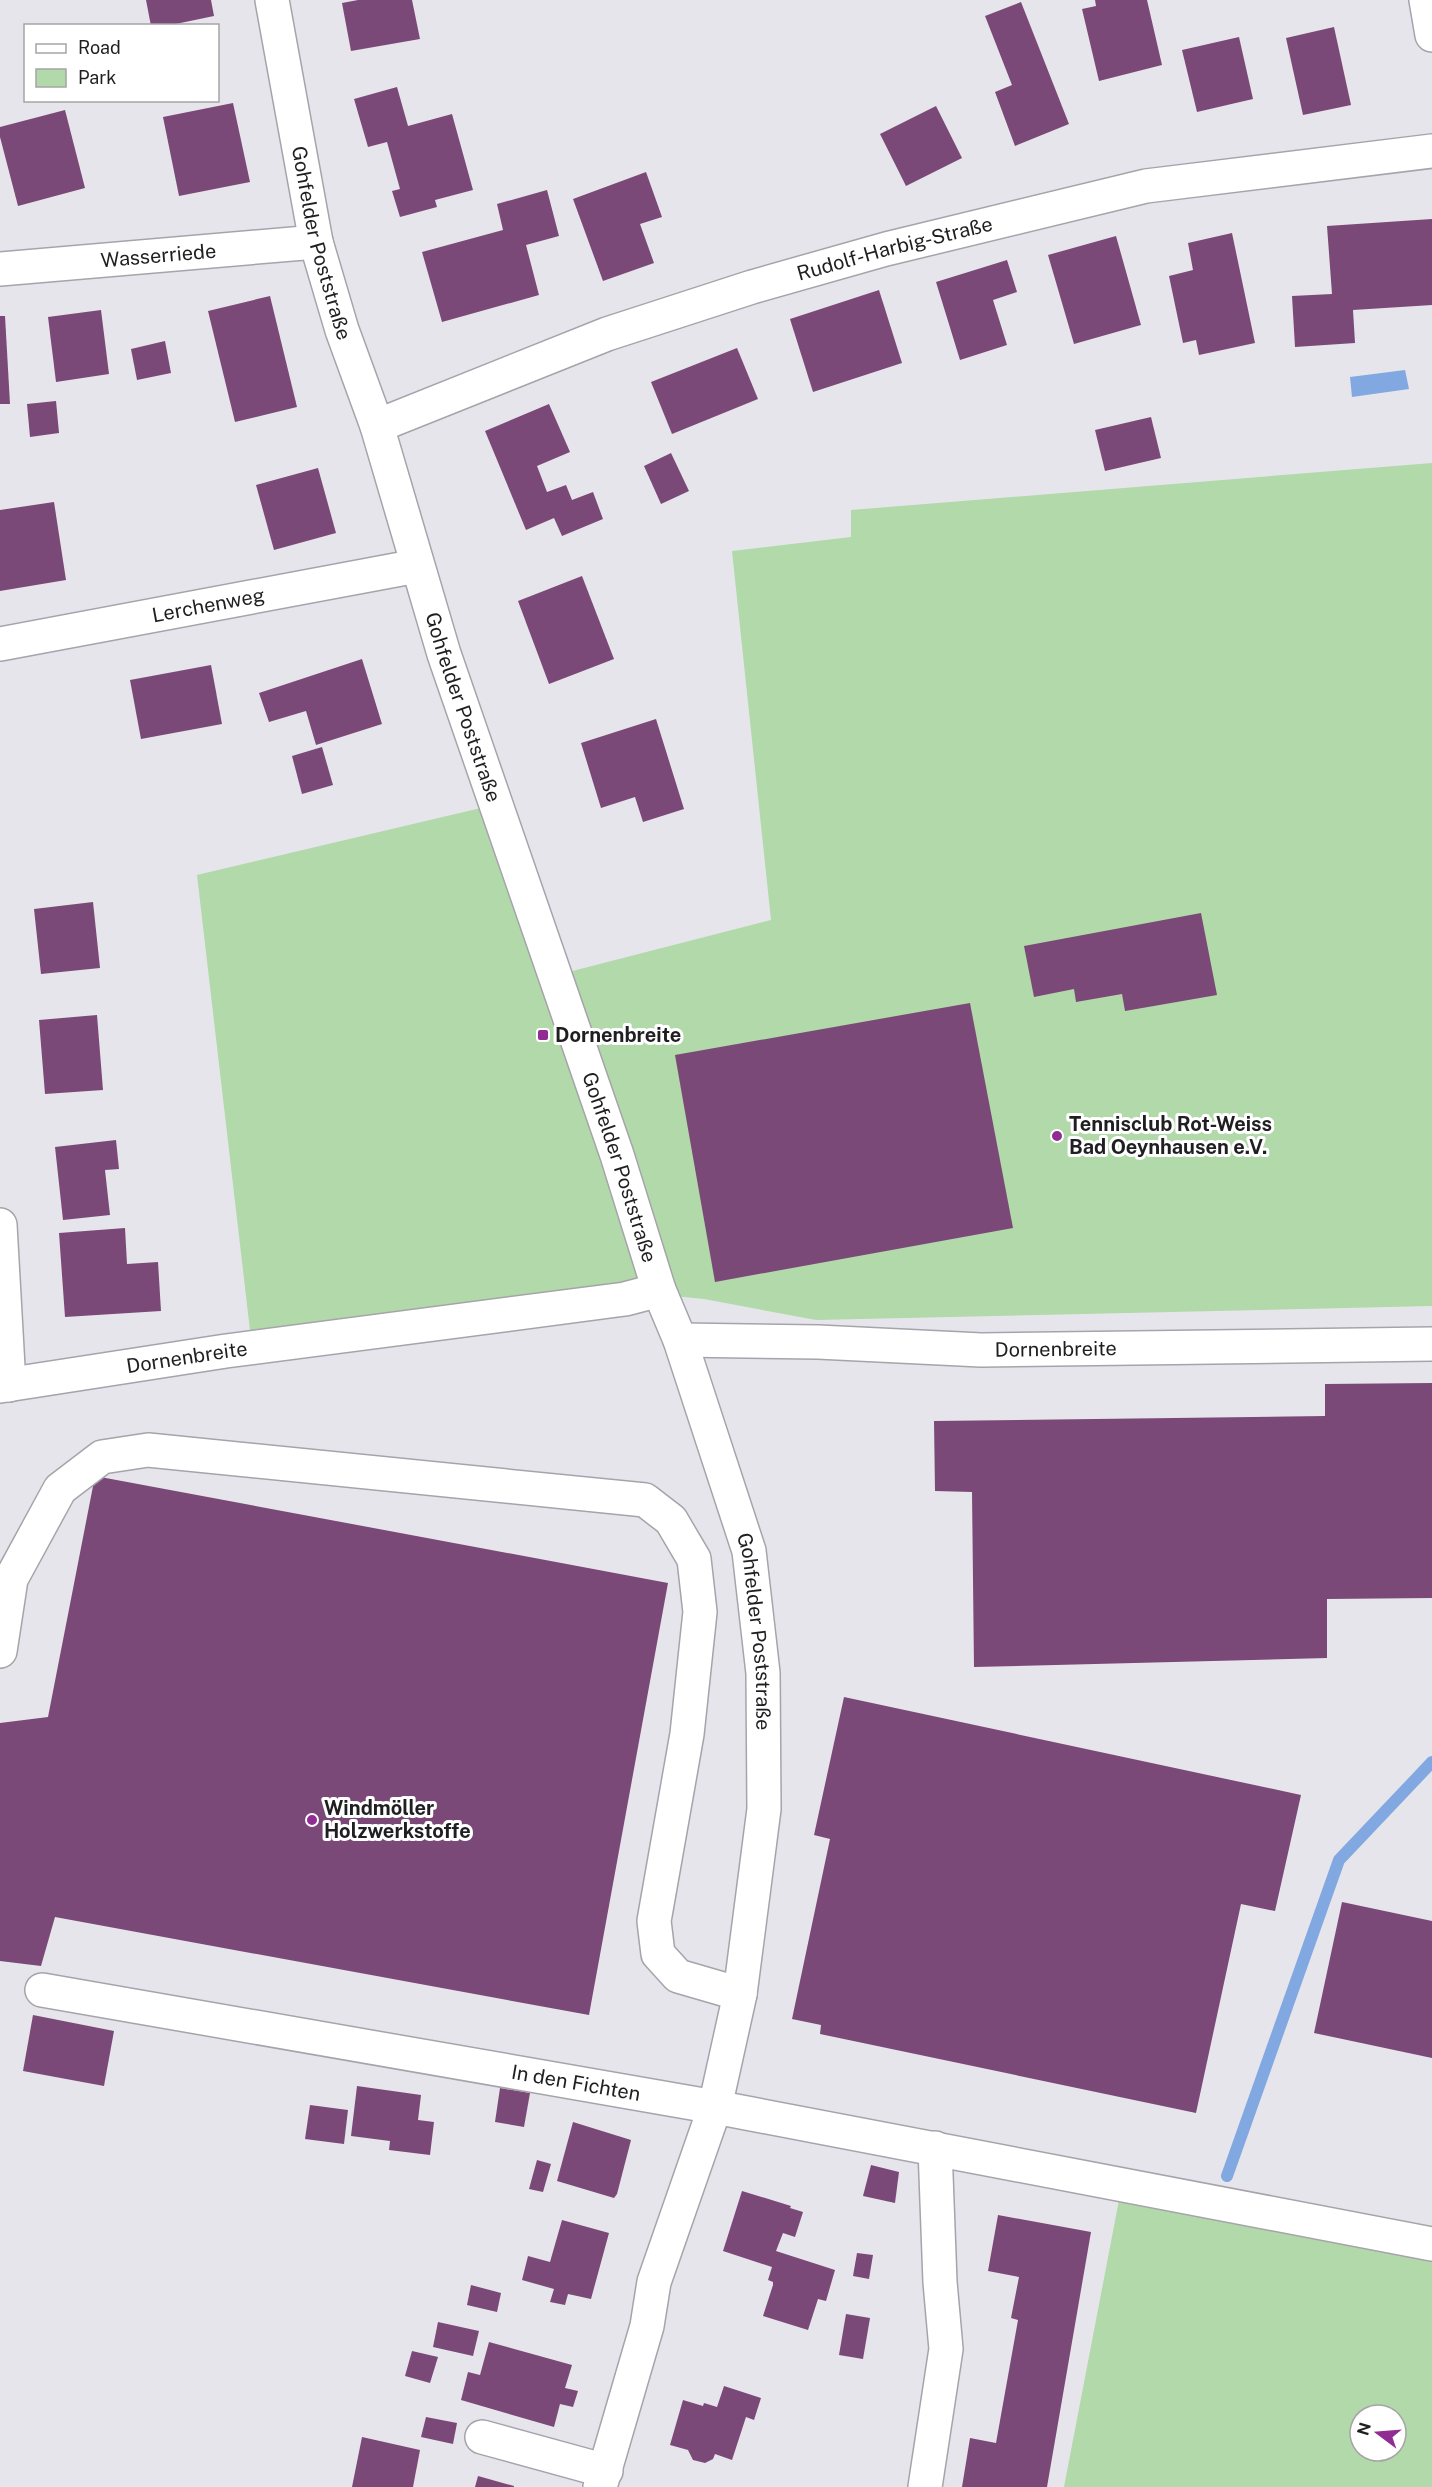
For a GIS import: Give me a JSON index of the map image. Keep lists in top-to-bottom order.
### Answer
{
  "streets": {
    "street": [
      "Gohfelder Poststraße",
      "Rudolf-Harbig-Straße",
      "Wasserriede",
      "Lerchenweg",
      "Dornenbreite",
      "In den Fichten"
    ]
  },
  "crossings": [
    ["Gohfelder Poststraße", "Rudolf-Harbig-Straße"],
    ["Gohfelder Poststraße", "Wasserriede"],
    ["Gohfelder Poststraße", "Lerchenweg"],
    ["Gohfelder Poststraße", "Dornenbreite"],
    ["Gohfelder Poststraße", "In den Fichten"]
  ],
  "places": {
    "transit": ["Dornenbreite"],
    "other": ["Tennisclub Rot-Weiss Bad Oeynhausen e.V.", "Windmöller Holzwerkstoffe"]
  },
  "legend": ["Road", "Park"],
  "north": "left"
}
